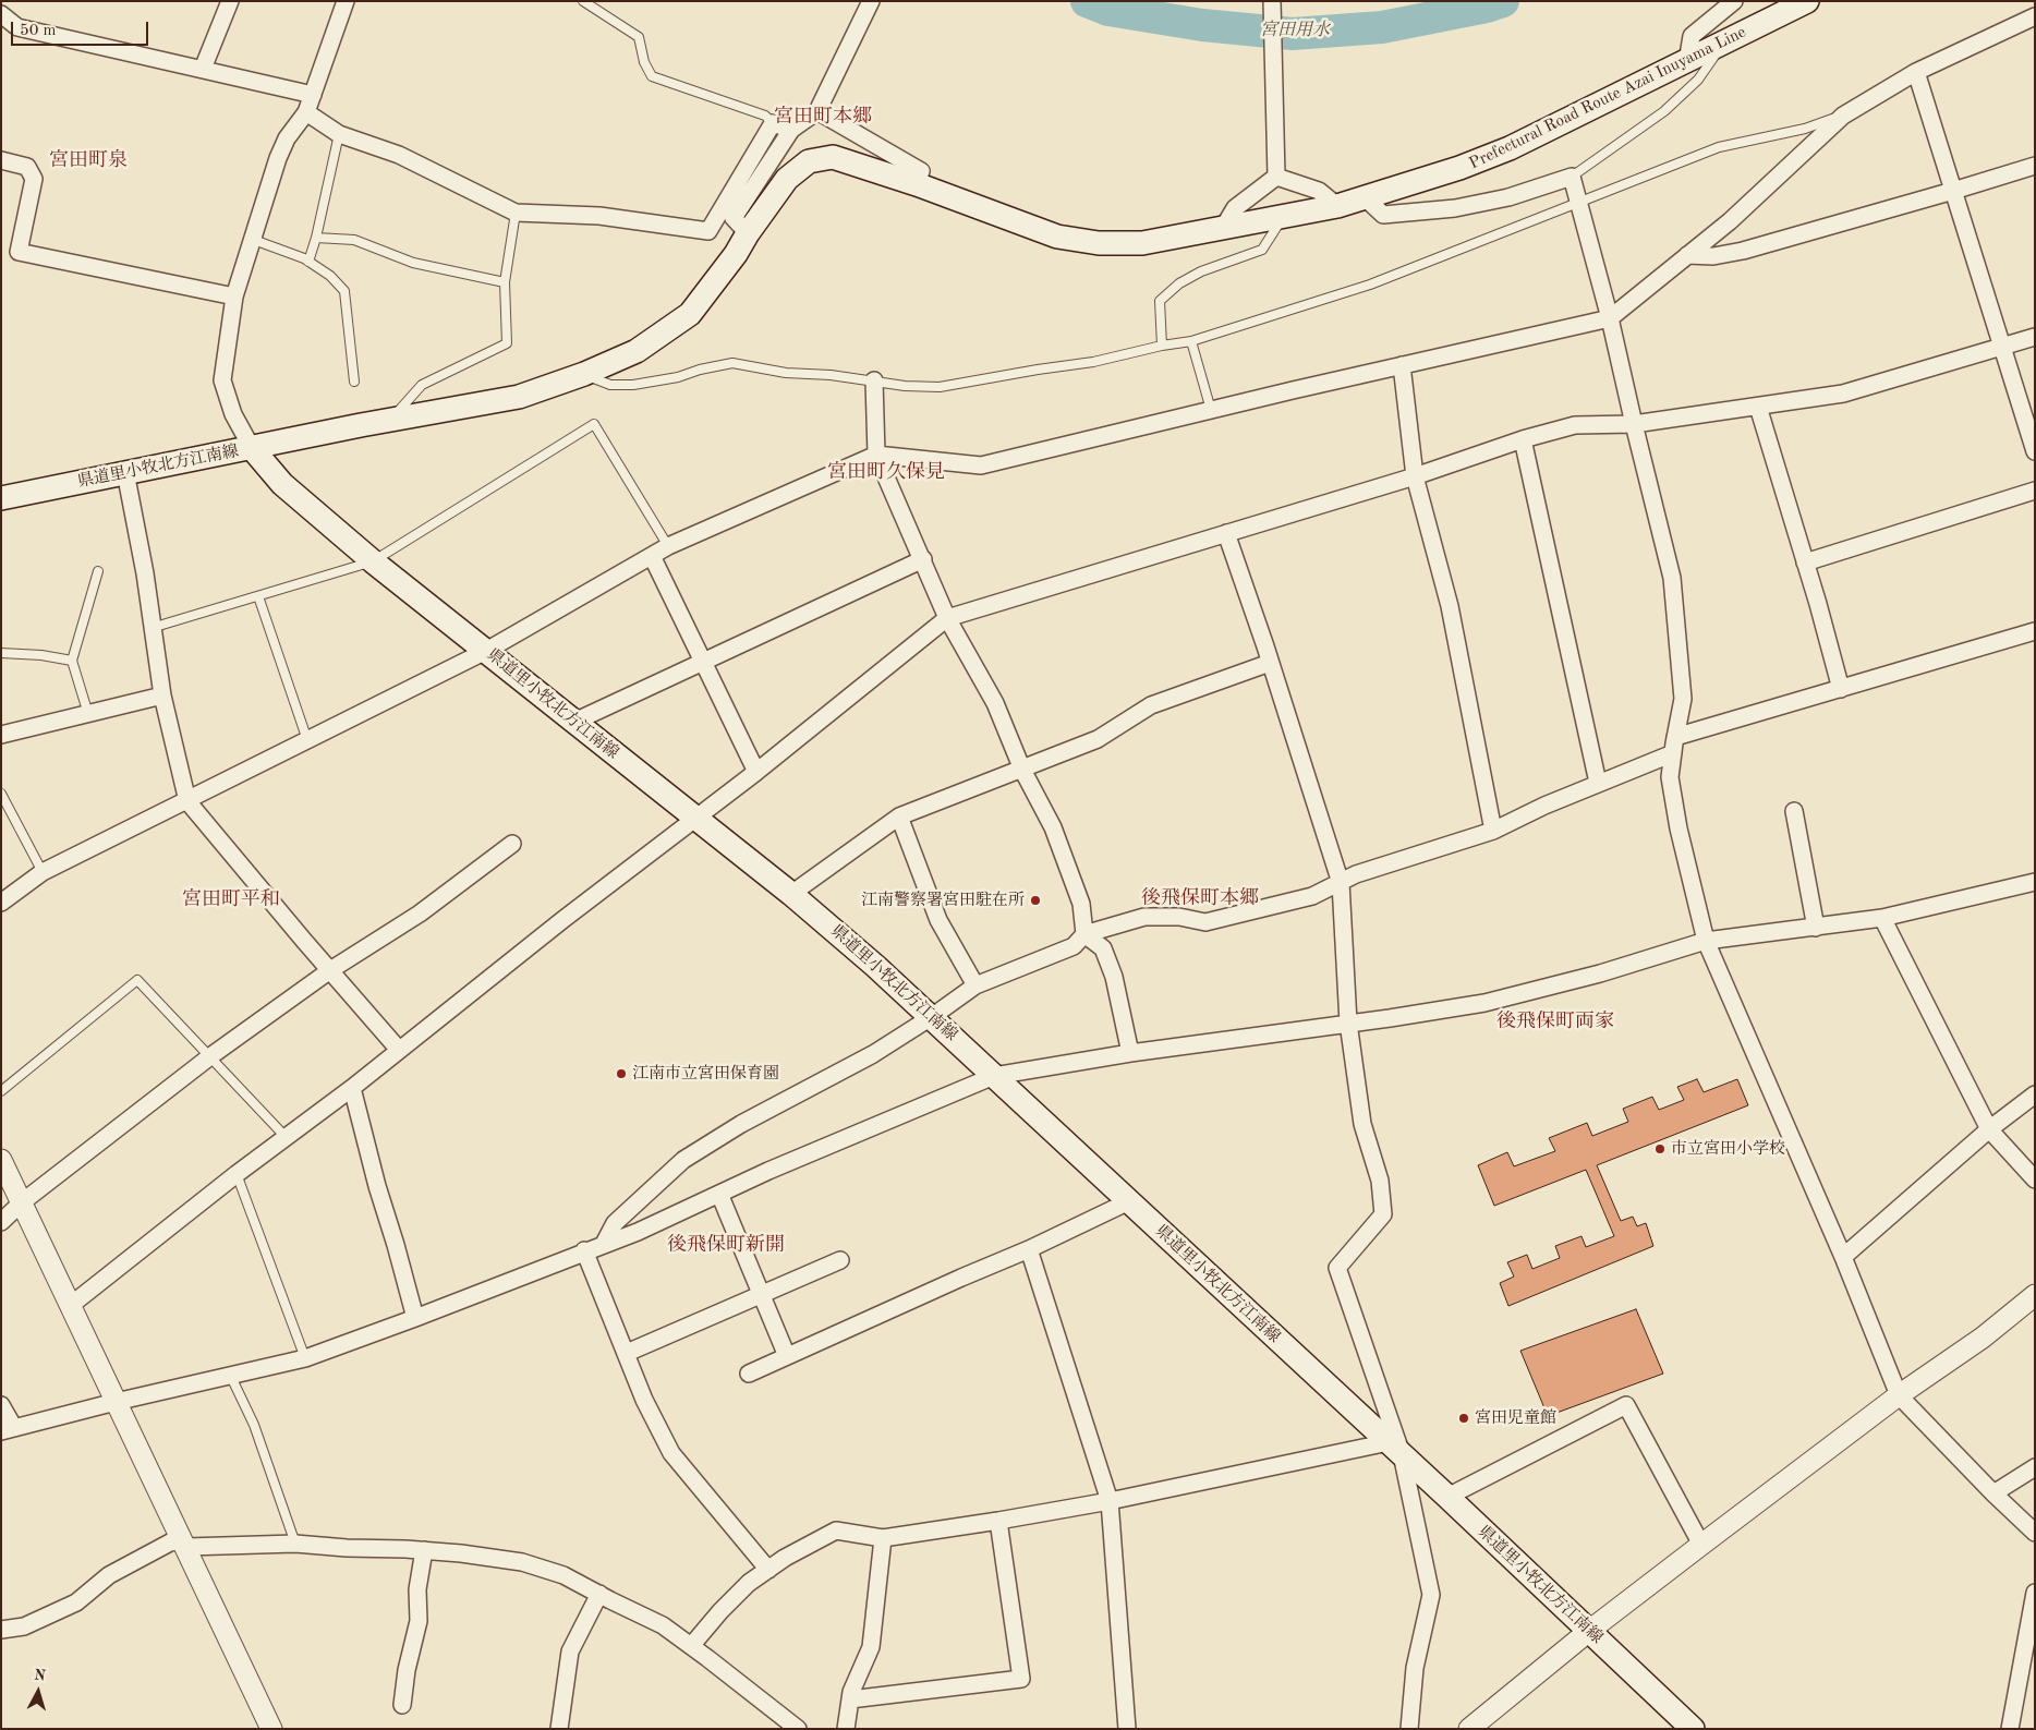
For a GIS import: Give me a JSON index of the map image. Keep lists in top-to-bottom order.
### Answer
{
  "streets": {
    "main road": ["Prefectural Road Route Azai Inuyama Line", "県道里小牧北方江南線"]
  },
  "crossings": [
    ["Prefectural Road Route Azai Inuyama Line", "県道里小牧北方江南線"]
  ],
  "districts": [
    "宮田町本郷",
    "宮田町泉",
    "宮田町久保見",
    "後飛保町本郷",
    "宮田町平和",
    "後飛保町両家",
    "後飛保町新開"
  ],
  "water": ["宮田用水"],
  "places": [
    "江南警察署宮田駐在所",
    "江南市立宮田保育園",
    "市立宮田小学校",
    "宮田児童館"
  ],
  "scale_bar": "50 m",
  "north": "top"
}
